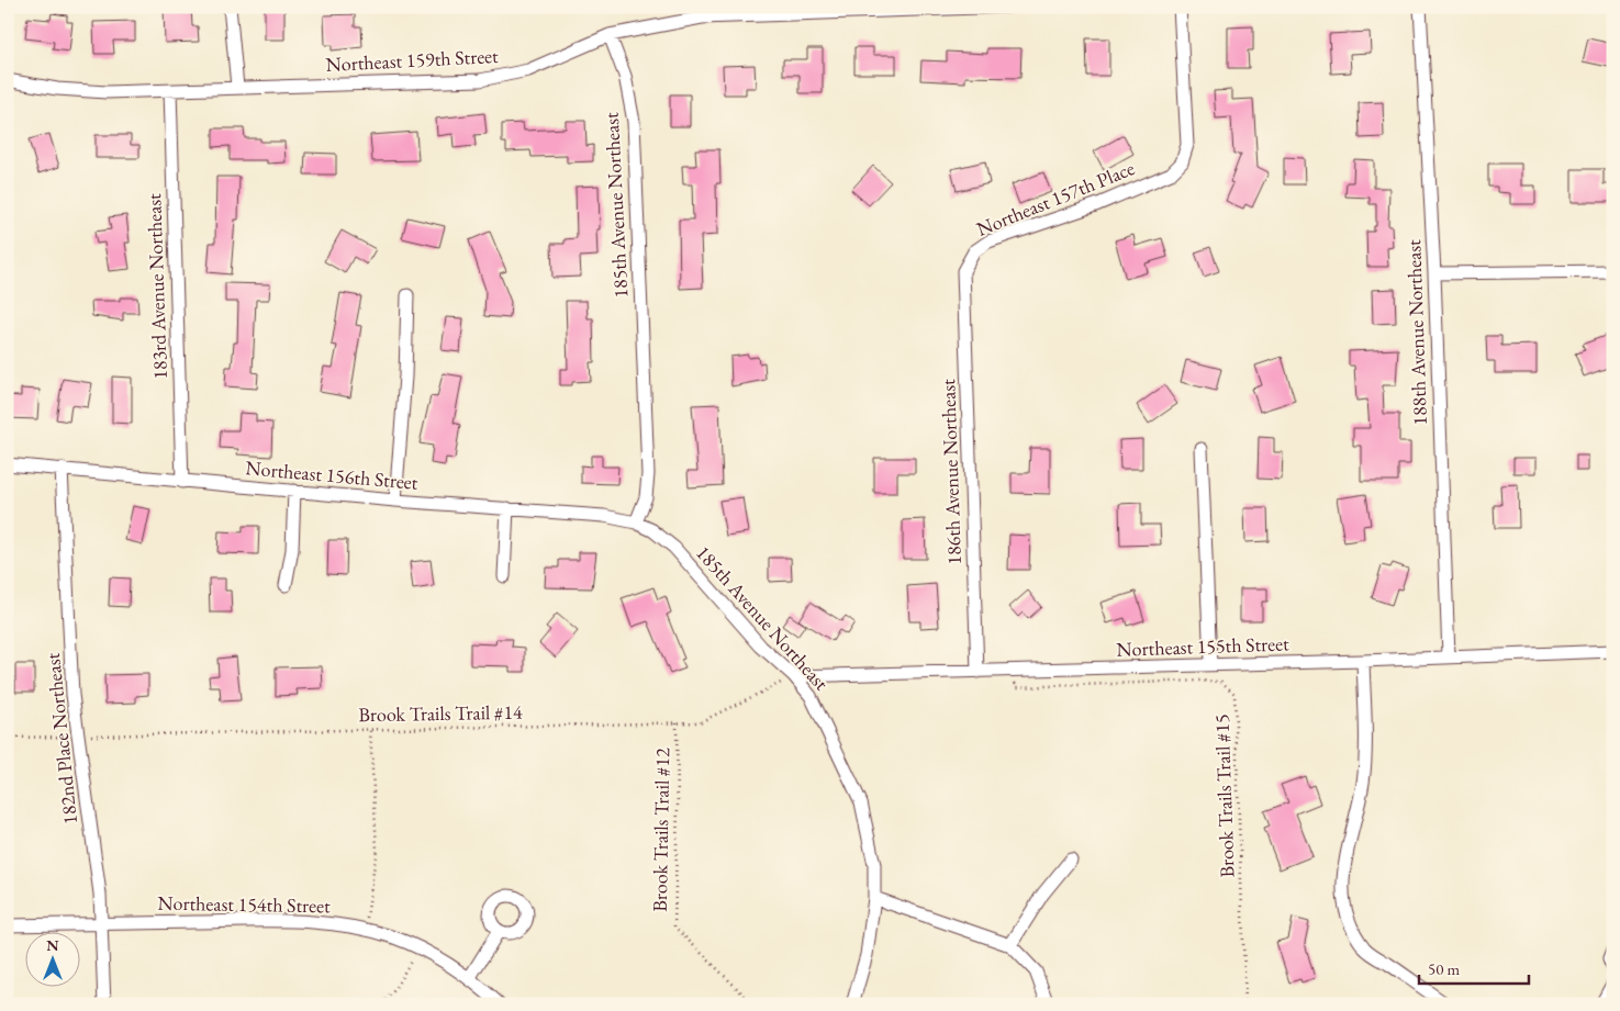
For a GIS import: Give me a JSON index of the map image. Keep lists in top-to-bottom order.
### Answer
{
  "streets": {
    "street": [
      "Northeast 159th Street",
      "Northeast 157th Place",
      "185th Avenue Northeast",
      "183rd Avenue Northeast",
      "188th Avenue Northeast",
      "186th Avenue Northeast",
      "Northeast 156th Street",
      "Northeast 155th Street",
      "182nd Place Northeast",
      "Northeast 154th Street"
    ],
    "path": ["Brook Trails Trail #14", "Brook Trails Trail #15", "Brook Trails Trail #12"]
  },
  "crossings": [
    ["Northeast 159th Street", "185th Avenue Northeast"],
    ["Northeast 159th Street", "183rd Avenue Northeast"],
    ["Northeast 157th Place", "186th Avenue Northeast"],
    ["185th Avenue Northeast", "Northeast 156th Street"],
    ["185th Avenue Northeast", "Northeast 155th Street"],
    ["185th Avenue Northeast", "Brook Trails Trail #14"],
    ["183rd Avenue Northeast", "Northeast 156th Street"],
    ["188th Avenue Northeast", "Northeast 155th Street"],
    ["186th Avenue Northeast", "Northeast 155th Street"],
    ["Northeast 156th Street", "182nd Place Northeast"],
    ["Northeast 155th Street", "Brook Trails Trail #14"],
    ["Northeast 155th Street", "Brook Trails Trail #15"],
    ["Brook Trails Trail #14", "182nd Place Northeast"],
    ["Brook Trails Trail #14", "Brook Trails Trail #12"],
    ["182nd Place Northeast", "Northeast 154th Street"]
  ],
  "scale_bar": "50 m",
  "north": "top"
}
